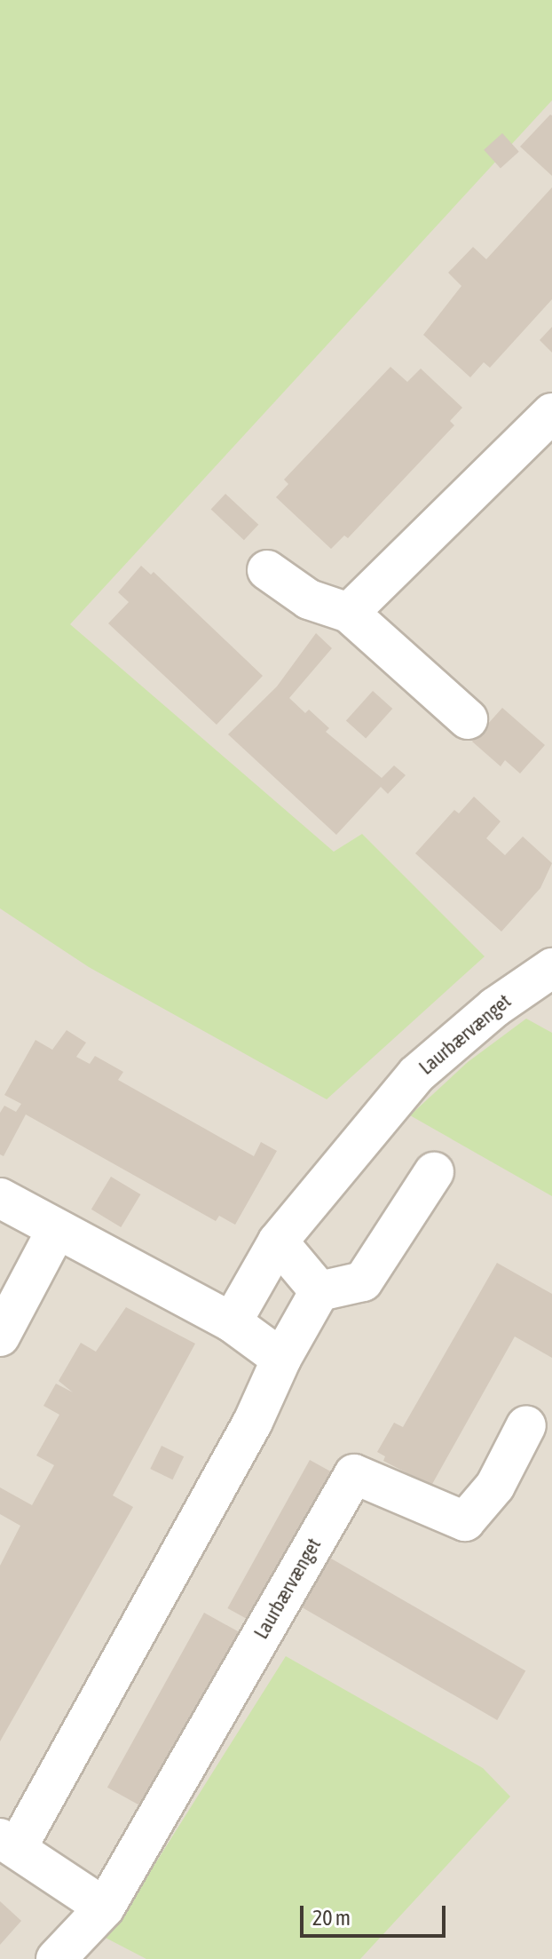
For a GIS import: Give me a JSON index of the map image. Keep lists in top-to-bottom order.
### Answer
{
  "streets": {
    "street": ["Laurbærvænget"]
  },
  "scale_bar": "20 m"
}
